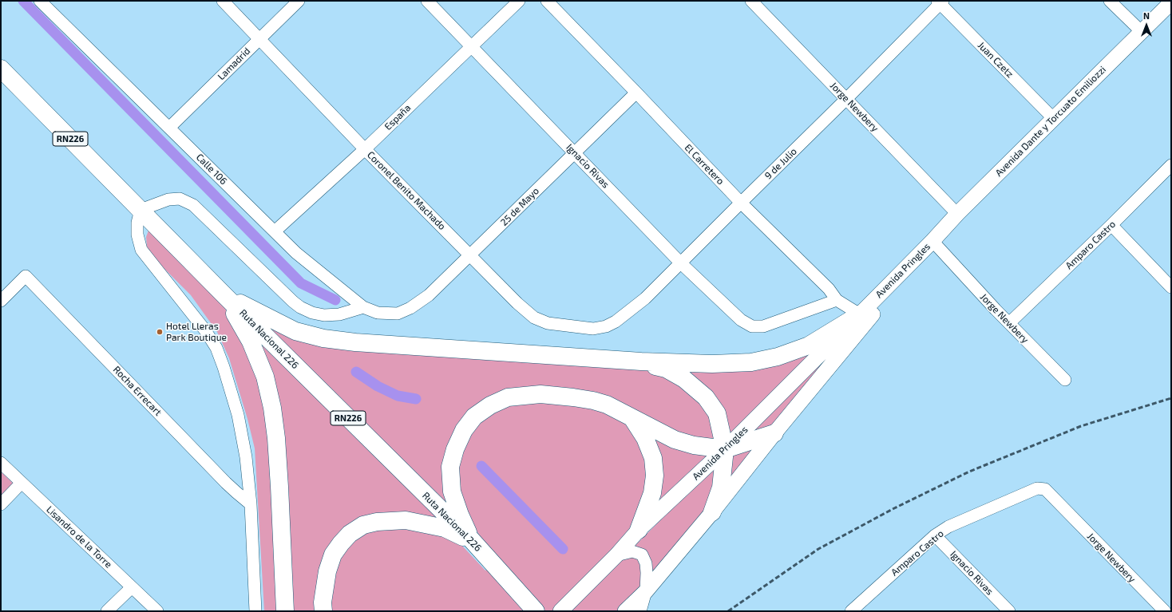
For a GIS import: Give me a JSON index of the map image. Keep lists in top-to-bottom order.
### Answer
{
  "streets": {
    "highway": ["RN226", "Ruta Nacional 226"],
    "main road": ["Avenida Dante y Torcuato Emiliozzi", "Avenida Pringles"],
    "street": [
      "Juan Czetz",
      "Lamadrid",
      "Jorge Newbery",
      "España",
      "9 de Julio",
      "El Carretero",
      "Ignacio Rivas",
      "Calle 106",
      "Coronel Benito Machado",
      "25 de Mayo",
      "Amparo Castro",
      "Rocha Errecart",
      "Lisandro de la Torre"
    ]
  },
  "crossings": [
    ["Juan Czetz", "Avenida Dante y Torcuato Emiliozzi"],
    ["Juan Czetz", "9 de Julio"],
    ["Lamadrid", "Calle 106"],
    ["Lamadrid", "Coronel Benito Machado"],
    ["Jorge Newbery", "Avenida Dante y Torcuato Emiliozzi"],
    ["Jorge Newbery", "9 de Julio"],
    ["Jorge Newbery", "Amparo Castro"],
    ["Jorge Newbery", "Avenida Pringles"],
    ["España", "Ignacio Rivas"],
    ["España", "Calle 106"],
    ["España", "Coronel Benito Machado"],
    ["Avenida Dante y Torcuato Emiliozzi", "Avenida Pringles"],
    ["9 de Julio", "El Carretero"],
    ["9 de Julio", "Ignacio Rivas"],
    ["9 de Julio", "Coronel Benito Machado"],
    ["El Carretero", "Ignacio Rivas"],
    ["El Carretero", "25 de Mayo"],
    ["El Carretero", "Avenida Pringles"],
    ["Ignacio Rivas", "25 de Mayo"],
    ["Ignacio Rivas", "Amparo Castro"],
    ["Calle 106", "25 de Mayo"],
    ["Coronel Benito Machado", "25 de Mayo"]
  ],
  "places": ["Hotel Lleras Park Boutique"],
  "north": "top"
}
